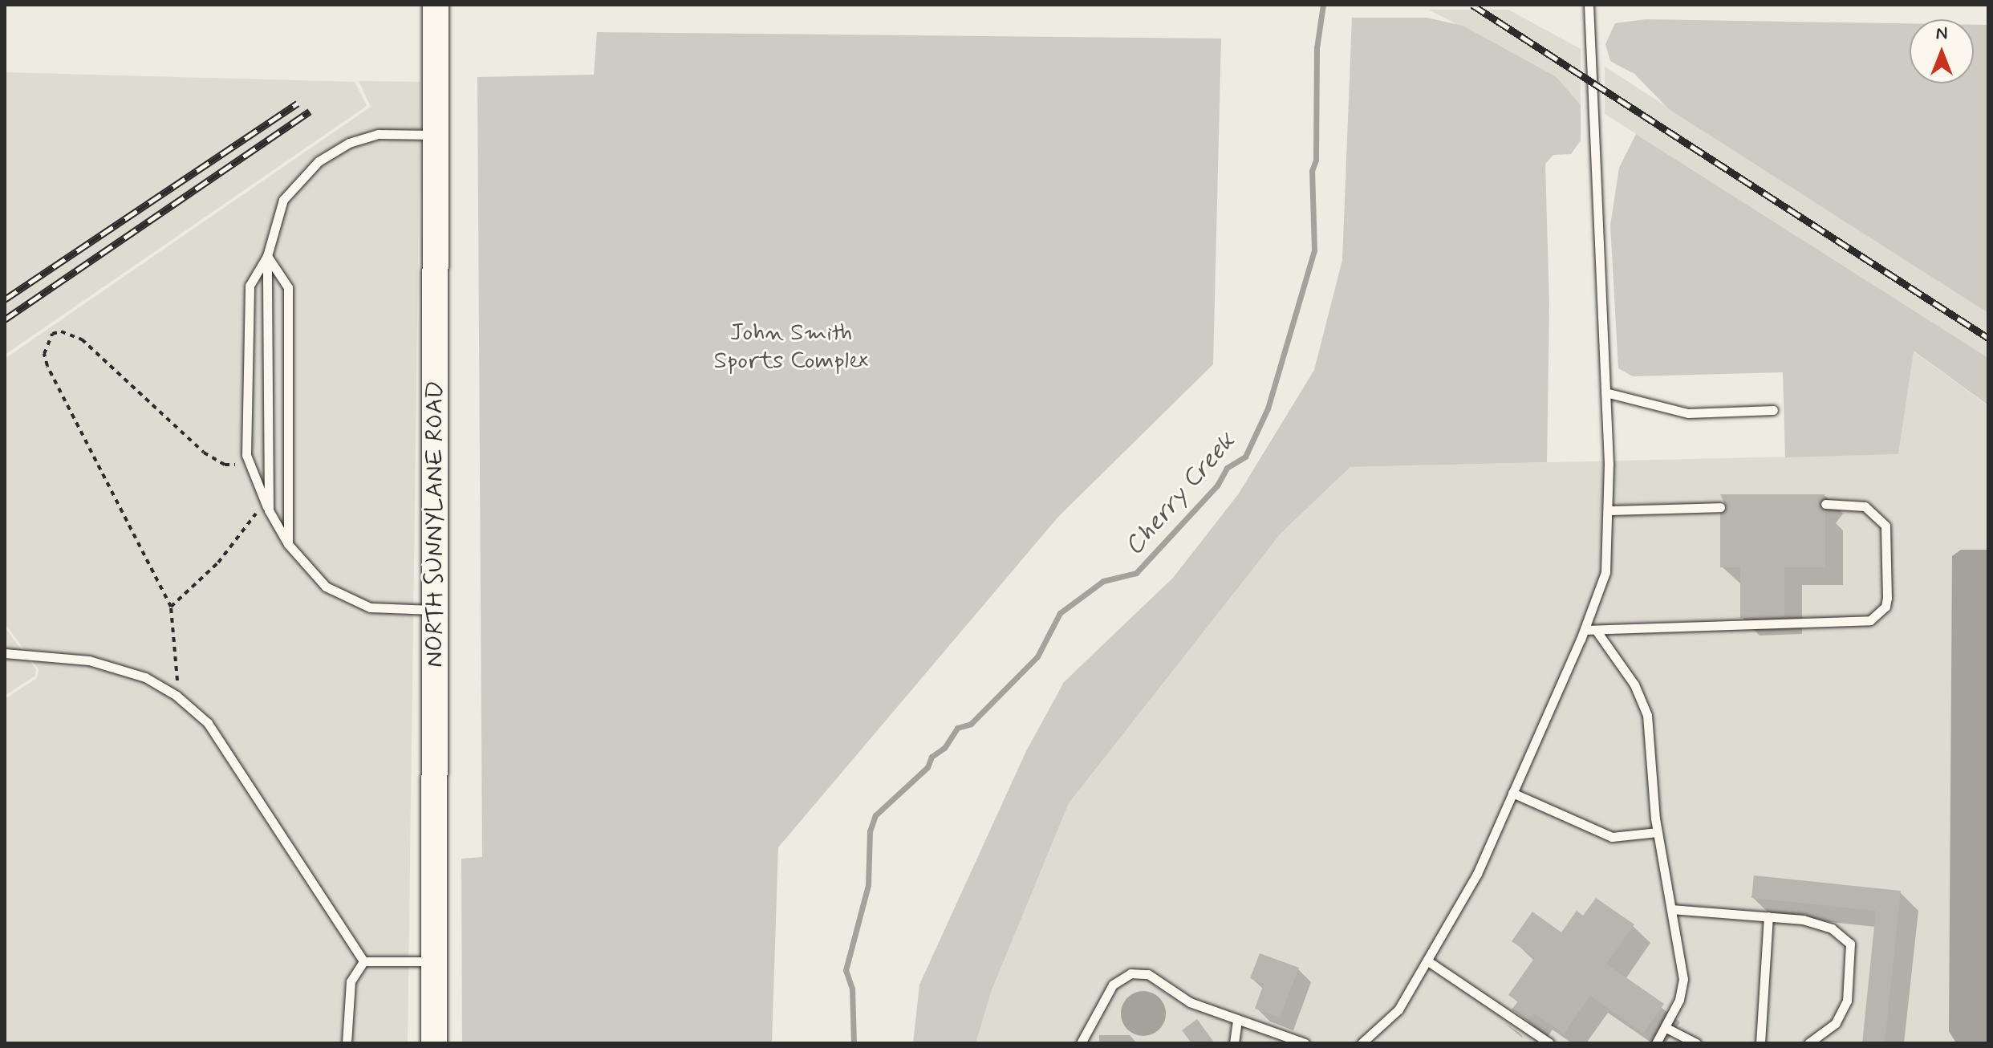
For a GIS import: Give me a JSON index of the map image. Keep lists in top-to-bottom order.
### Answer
{
  "streets": {
    "street": ["NORTH SUNNYLANE ROAD"]
  },
  "water": ["Cherry Creek"],
  "parks": ["John Smith Sports Complex"],
  "north": "top"
}
